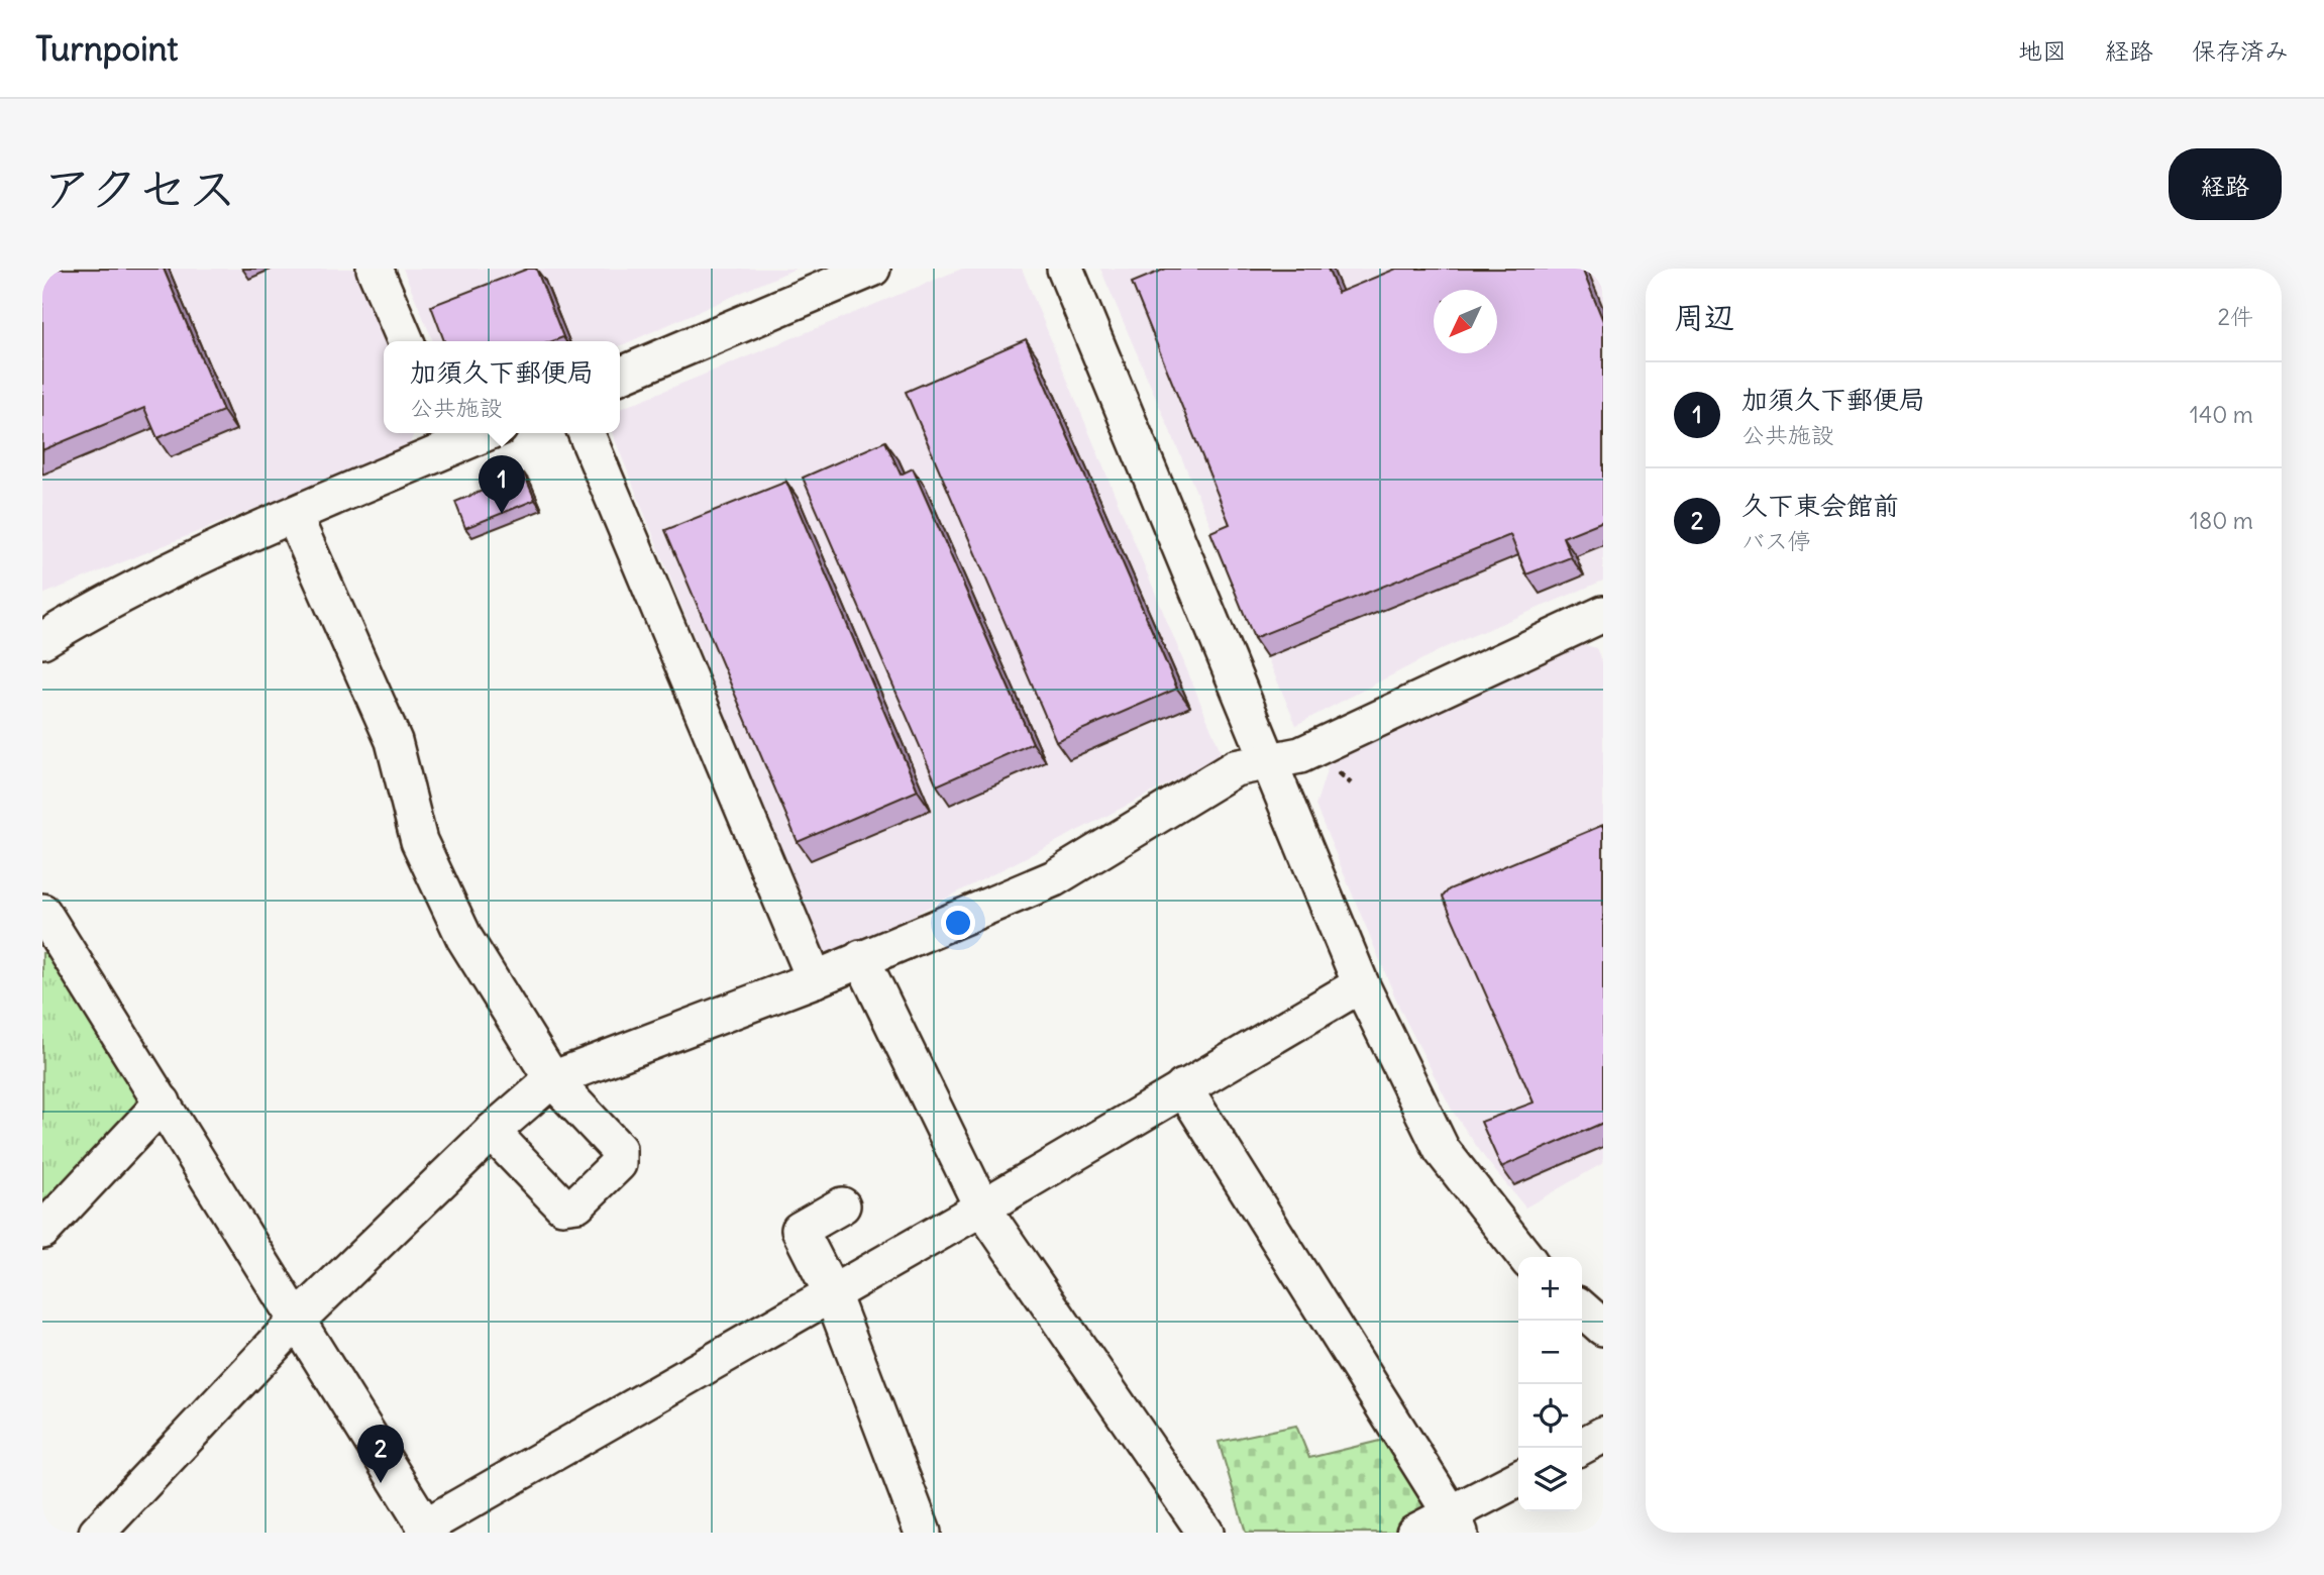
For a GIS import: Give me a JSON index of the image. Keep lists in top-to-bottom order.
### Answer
{
  "north": "bottom left",
  "page": {
    "header": "Turnpoint",
    "nav": ["地図", "経路", "保存済み"],
    "title": "アクセス",
    "buttons": "経路",
    "heading": ["周辺", "2件"],
    "popup": ["加須久下郵便局", "公共施設"],
    "list": [
      {
        "mark": "1",
        "name": "加須久下郵便局",
        "note": "公共施設",
        "value": "140 m"
      },
      {
        "mark": "2",
        "name": "久下東会館前",
        "note": "バス停",
        "value": "180 m"
      }
    ],
    "pins": ["1", "2"],
    "map_buttons": ["+", "−"]
  }
}
